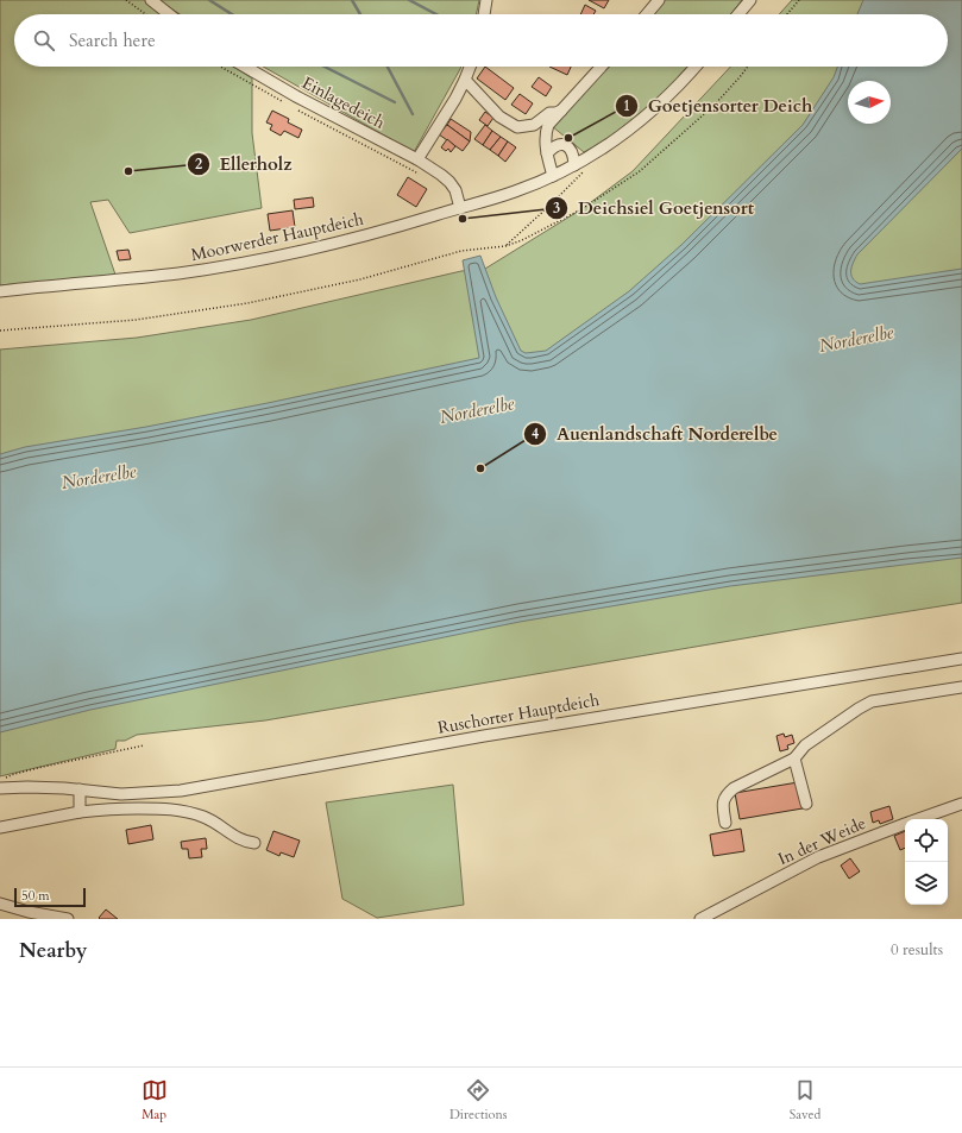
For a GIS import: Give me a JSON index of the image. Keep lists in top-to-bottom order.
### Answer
{
  "streets": {
    "street": [
      "Einlagedeich",
      "Moorwerder Hauptdeich",
      "Ruschorter Hauptdeich",
      "In der Weide"
    ]
  },
  "crossings": [
    ["Einlagedeich", "Moorwerder Hauptdeich"]
  ],
  "water": ["Norderelbe"],
  "places": [
    "Goetjensorter Deich",
    "Ellerholz",
    "Deichsiel Goetjensort",
    "Auenlandschaft Norderelbe"
  ],
  "scale_bar": "50 m",
  "north": "right",
  "page": {
    "search": "Search here",
    "scale": "50 m",
    "heading": ["Nearby", "0 results"],
    "nav": ["Map", "Directions", "Saved"]
  }
}
